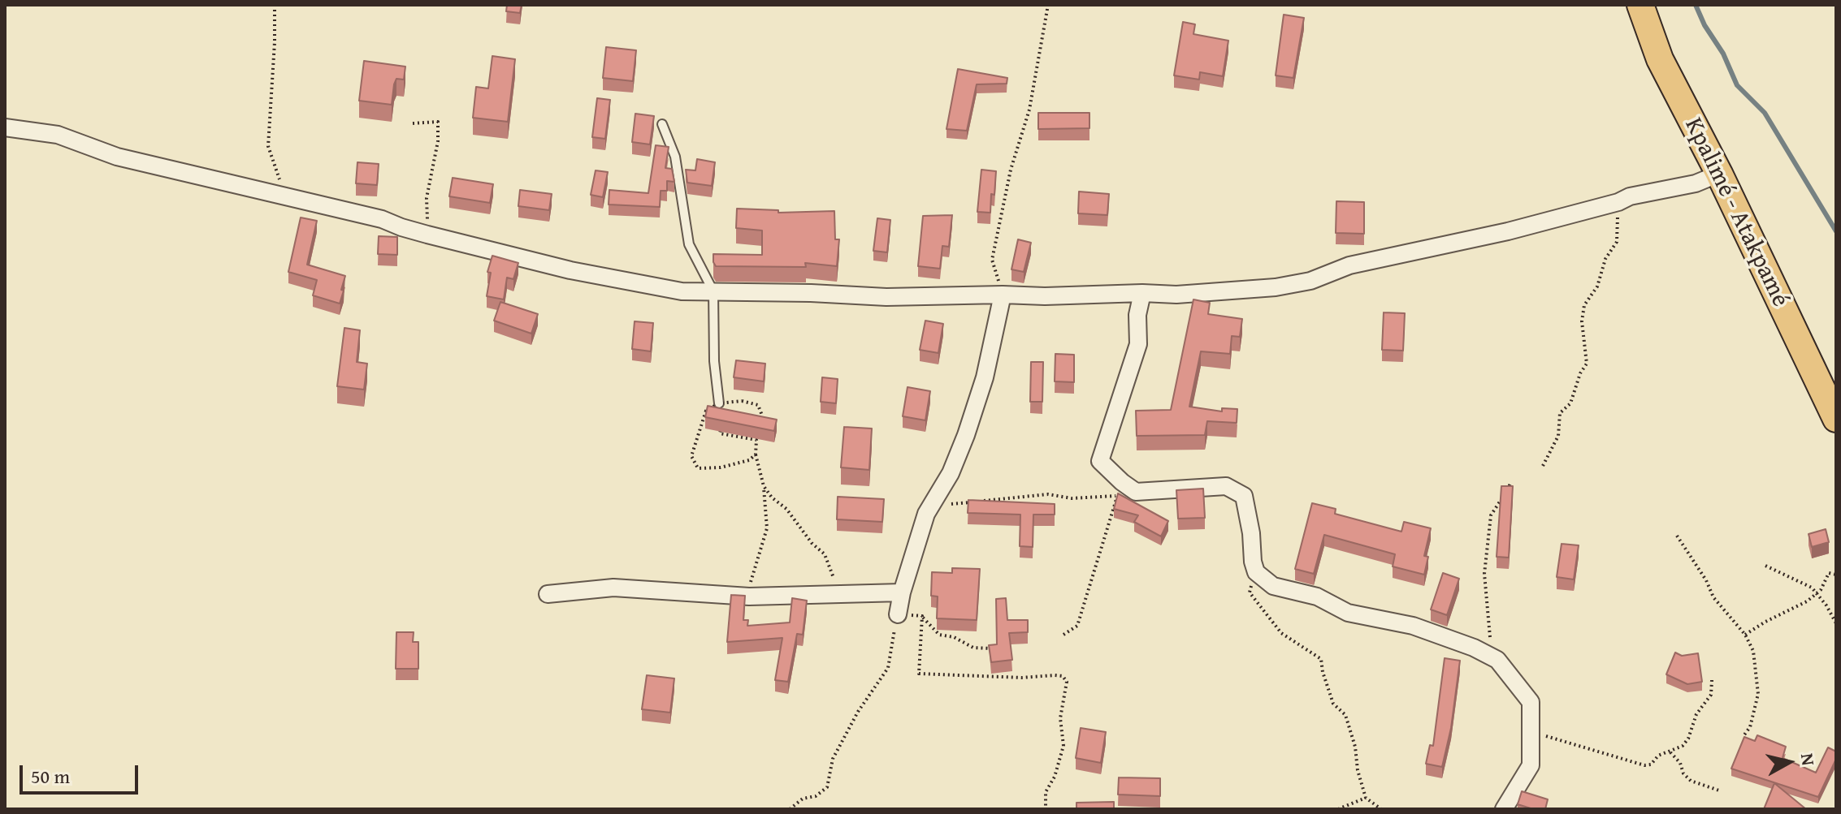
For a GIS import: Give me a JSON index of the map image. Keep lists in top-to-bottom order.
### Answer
{
  "streets": {
    "main road": ["Kpalimé - Atakpamé"]
  },
  "scale_bar": "50 m",
  "north": "right"
}
